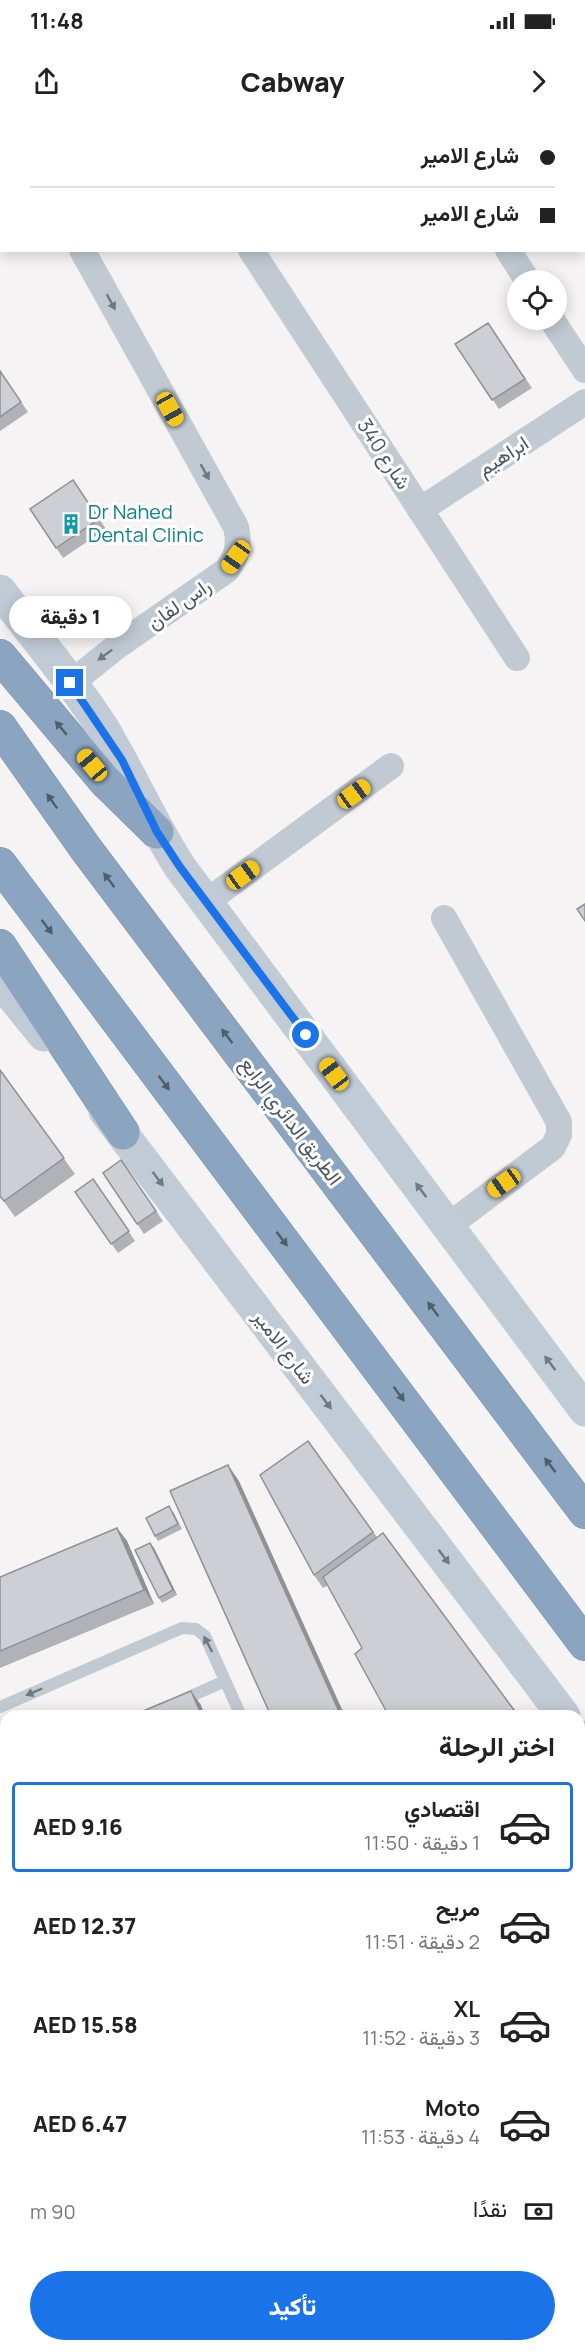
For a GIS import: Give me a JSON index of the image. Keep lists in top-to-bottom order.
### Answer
{
  "streets": {
    "highway": ["الطريق الدائري الرابع"],
    "main road": ["شارع الامير"],
    "street": ["شارع 340", "ابراهيم", "راس لفان"]
  },
  "crossings": [
    ["شارع 340", "ابراهيم"]
  ],
  "places": {
    "building": ["Dr Nahed Dental Clinic"]
  },
  "page": {
    "status": "11:48",
    "header": "Cabway",
    "banner": ["شارع الامير", "شارع الامير"],
    "bubble": "1 دقيقة",
    "heading": "اختر الرحلة",
    "list": [
      {
        "name": "اقتصادي",
        "note": "1 دقيقة · 11:50",
        "value": "AED 9.16"
      },
      {
        "name": "مريح",
        "note": "2 دقيقة · 11:51",
        "value": "AED 12.37"
      },
      {
        "name": "XL",
        "note": "3 دقيقة · 11:52",
        "value": "AED 15.58"
      },
      {
        "name": "Moto",
        "note": "4 دقيقة · 11:53",
        "value": "AED 6.47"
      }
    ],
    "pay": ["نقدًا", "90 m"],
    "buttons": "تأكيد"
  }
}
